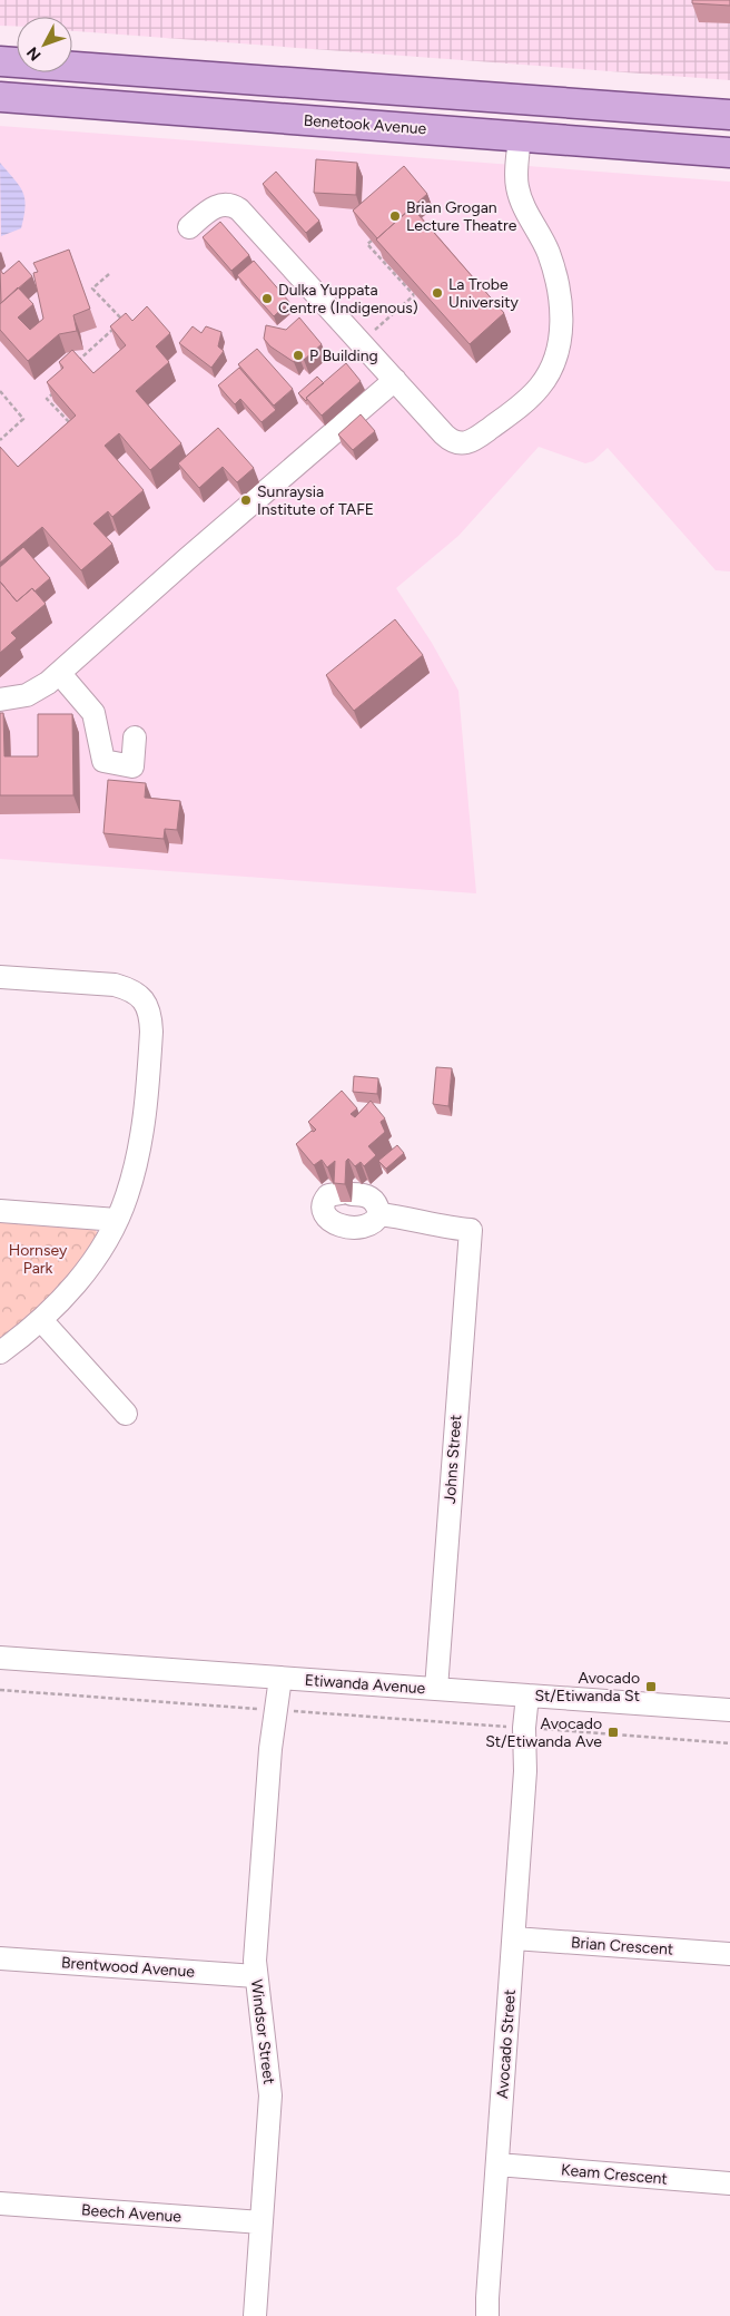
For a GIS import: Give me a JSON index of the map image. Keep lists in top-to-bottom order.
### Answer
{
  "streets": {
    "main road": ["Benetook Avenue"],
    "street": [
      "Johns Street",
      "Etiwanda Avenue",
      "Brian Crescent",
      "Brentwood Avenue",
      "Windsor Street",
      "Avocado Street",
      "Keam Crescent",
      "Beech Avenue"
    ]
  },
  "crossings": [
    ["Johns Street", "Etiwanda Avenue"],
    ["Etiwanda Avenue", "Windsor Street"],
    ["Etiwanda Avenue", "Avocado Street"],
    ["Brian Crescent", "Avocado Street"],
    ["Brentwood Avenue", "Windsor Street"],
    ["Windsor Street", "Beech Avenue"],
    ["Avocado Street", "Keam Crescent"]
  ],
  "parks": ["Hornsey Park"],
  "places": {
    "other": [
      "Brian Grogan Lecture Theatre",
      "La Trobe University",
      "Dulka Yuppata Centre (Indigenous)",
      "P Building",
      "Sunraysia Institute of TAFE"
    ],
    "transit": ["Avocado St/Etiwanda St", "Avocado St/Etiwanda Ave"]
  },
  "north": "bottom left"
}
